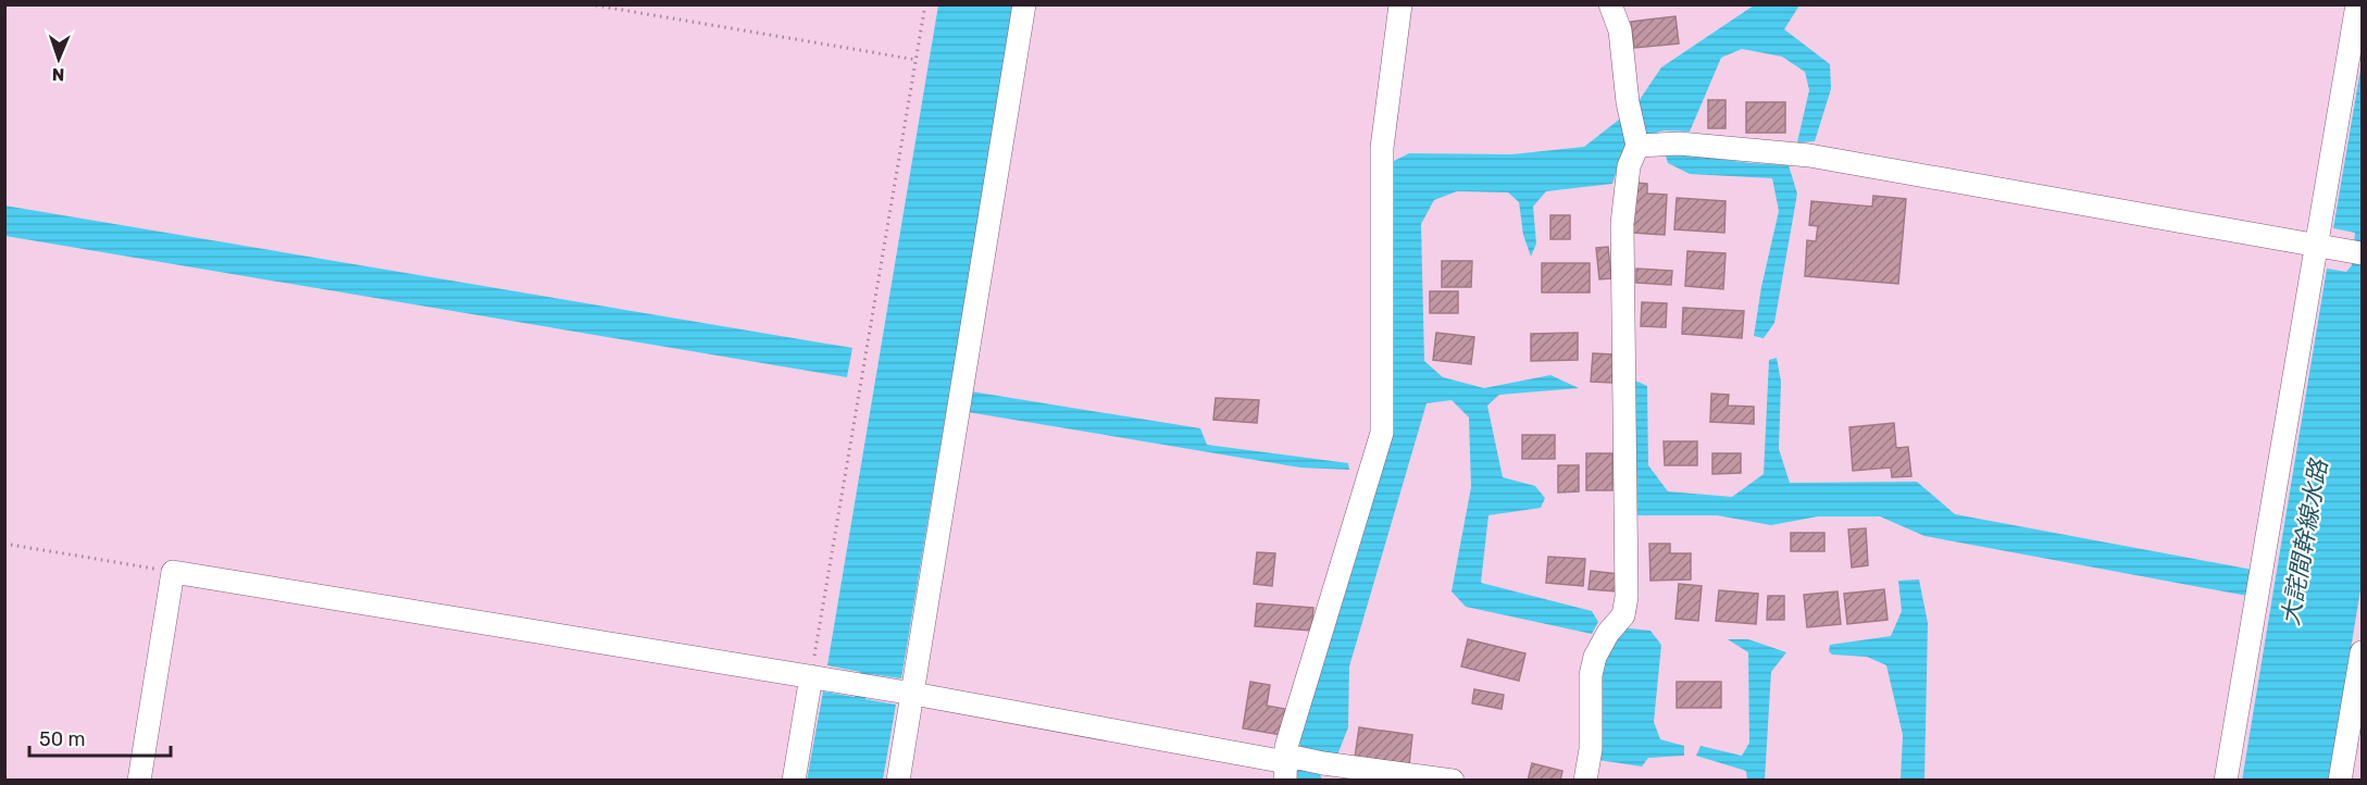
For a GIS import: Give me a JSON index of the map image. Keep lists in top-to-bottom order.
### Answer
{
  "water": ["大詫間幹線水路"],
  "scale_bar": "50 m",
  "north": "bottom"
}
